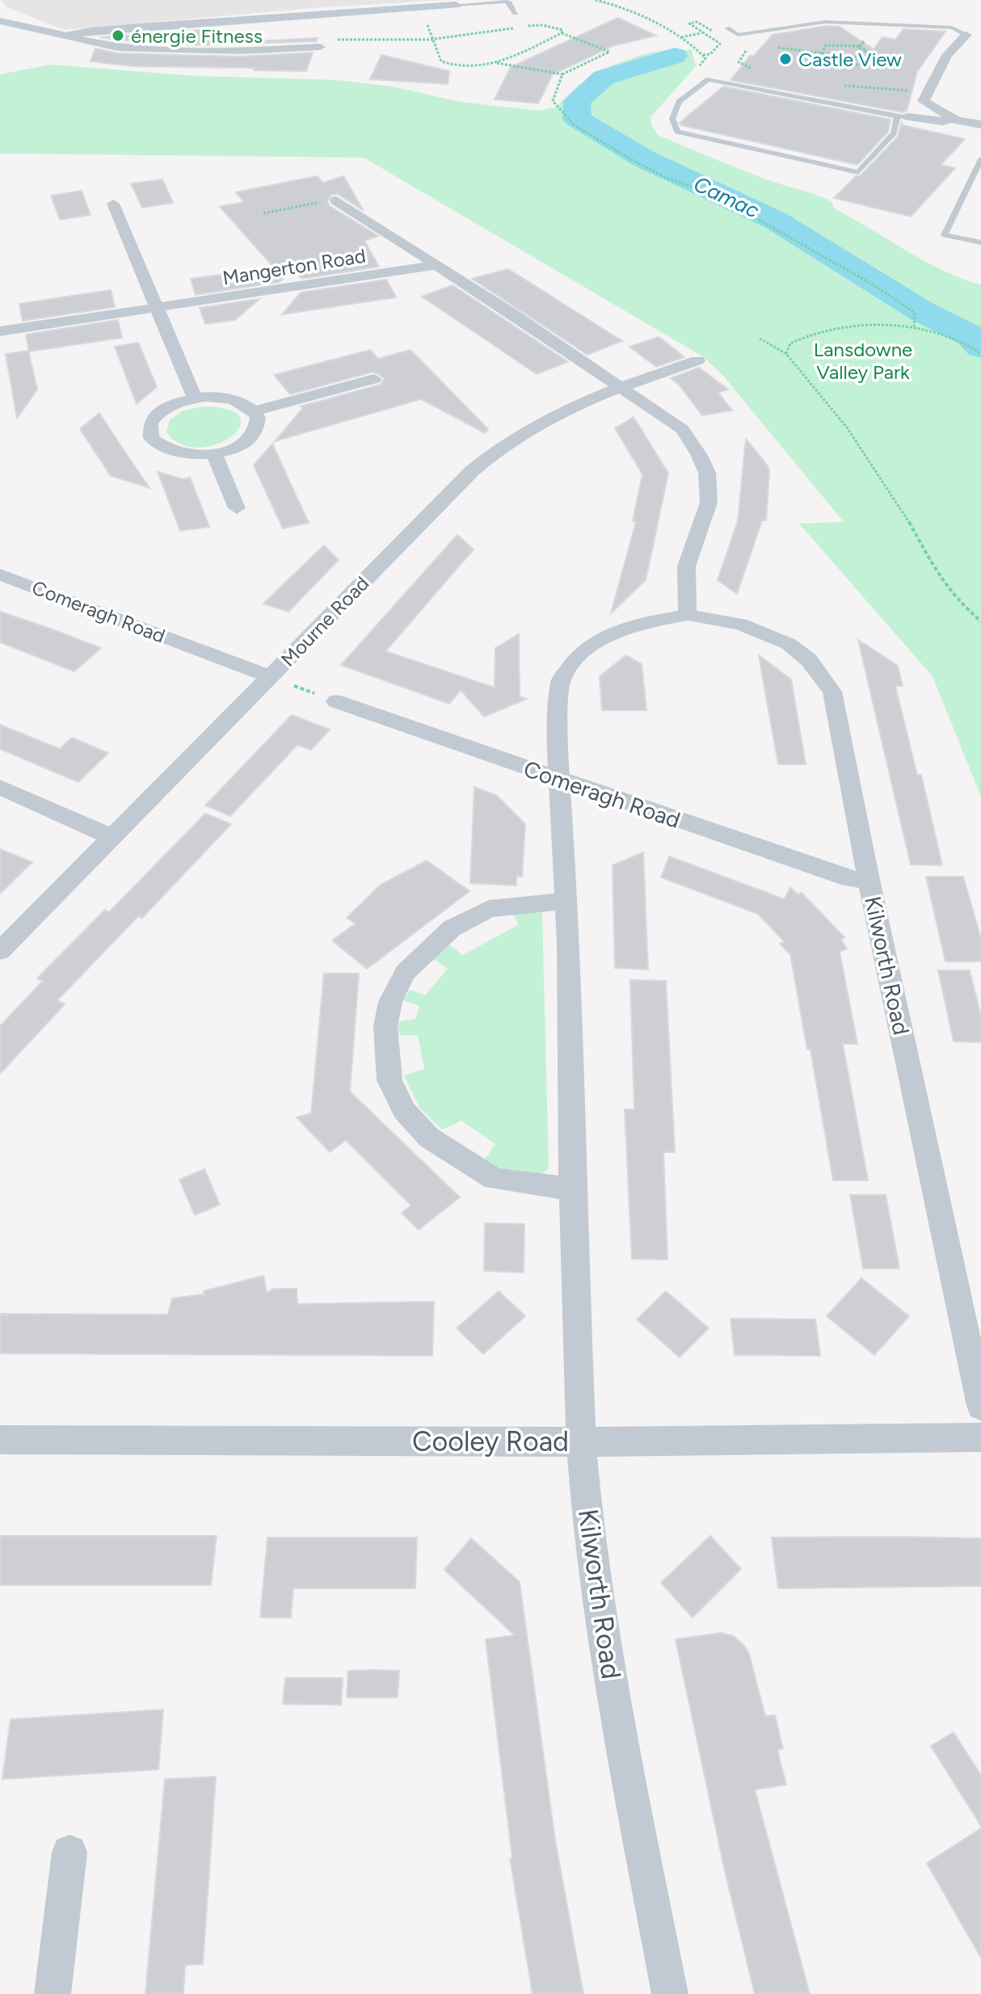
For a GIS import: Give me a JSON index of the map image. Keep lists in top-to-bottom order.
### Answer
{
  "streets": {
    "street": [
      "Mangerton Road",
      "Comeragh Road",
      "Mourne Road",
      "Kilworth Road",
      "Cooley Road"
    ]
  },
  "crossings": [
    ["Mangerton Road", "Mourne Road"],
    ["Comeragh Road", "Mourne Road"],
    ["Comeragh Road", "Kilworth Road"],
    ["Kilworth Road", "Cooley Road"]
  ],
  "water": ["Camac"],
  "parks": ["Lansdowne Valley Park"],
  "places": ["énergie Fitness", "Castle View"]
}
